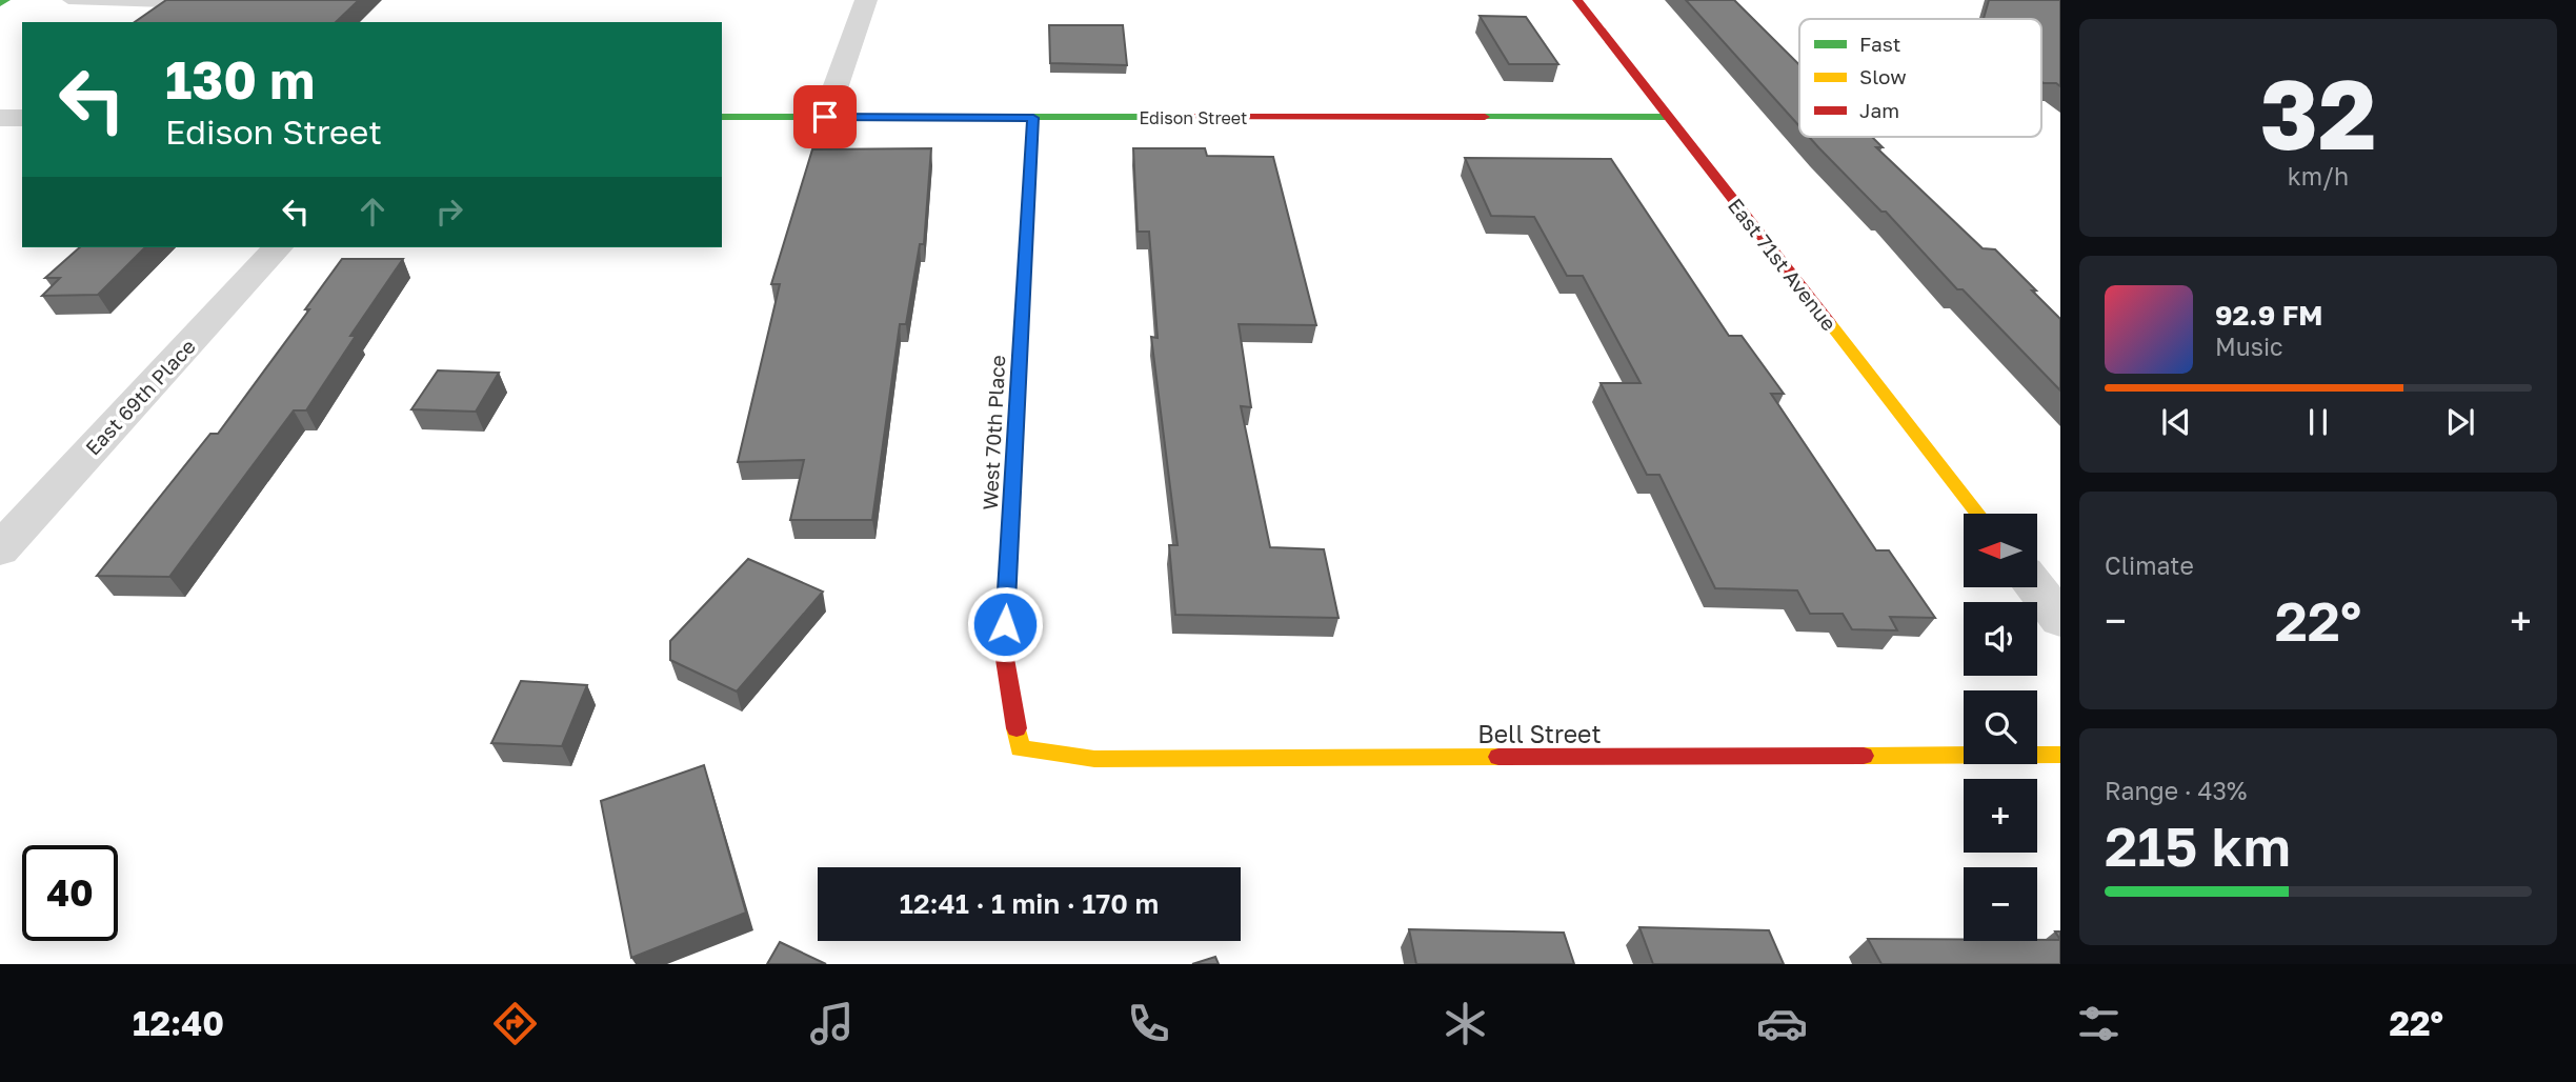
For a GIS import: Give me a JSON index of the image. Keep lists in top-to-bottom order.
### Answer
{
  "streets": {
    "street": [
      "Edison Street",
      "East 71st Avenue",
      "East 69th Place",
      "West 70th Place",
      "Bell Street"
    ]
  },
  "crossings": [
    ["Edison Street", "East 71st Avenue"],
    ["Edison Street", "West 70th Place"],
    ["West 70th Place", "Bell Street"]
  ],
  "legend": ["Fast", "Slow", "Jam"],
  "north": "left",
  "page": {
    "tile": [
      ["32", "km/h"],
      "Climate",
      ["Range · 43%", "215 km"]
    ],
    "turn": ["130 m", "Edison Street"],
    "song": ["92.9 FM", "Music"],
    "map_buttons": ["+", "−"],
    "heat": ["−", "22°", "+"],
    "limit": "40",
    "trip": "12:41 · 1 min · 170 m",
    "tabs": ["12:40", "22°"]
  }
}
